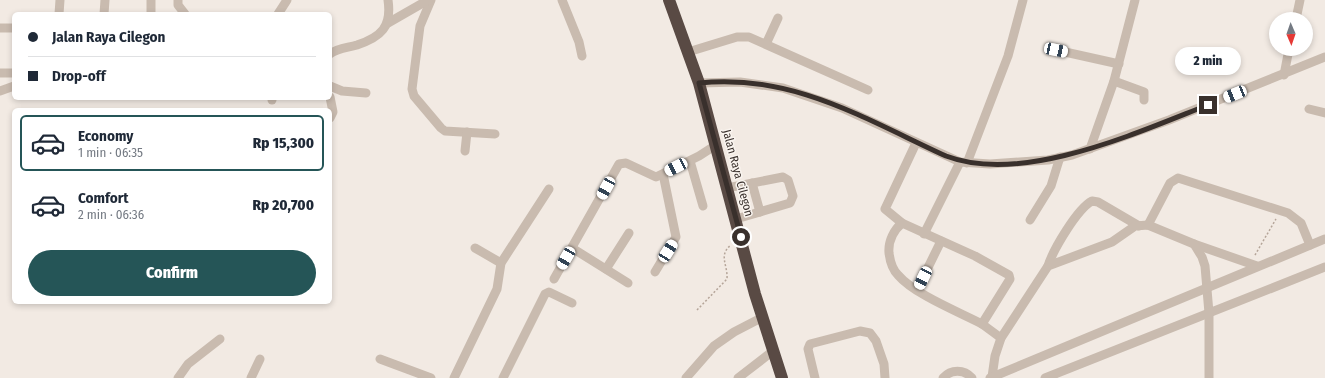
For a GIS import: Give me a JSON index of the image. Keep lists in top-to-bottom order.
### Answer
{
  "streets": {
    "highway": ["Jalan Raya Cilegon"]
  },
  "north": "bottom",
  "page": {
    "banner": ["Jalan Raya Cilegon", "Drop-off"],
    "bubble": "2 min",
    "list": [
      {
        "name": "Economy",
        "note": "1 min · 06:35",
        "value": "Rp 15,300"
      },
      {
        "name": "Comfort",
        "note": "2 min · 06:36",
        "value": "Rp 20,700"
      }
    ],
    "buttons": "Confirm"
  }
}
